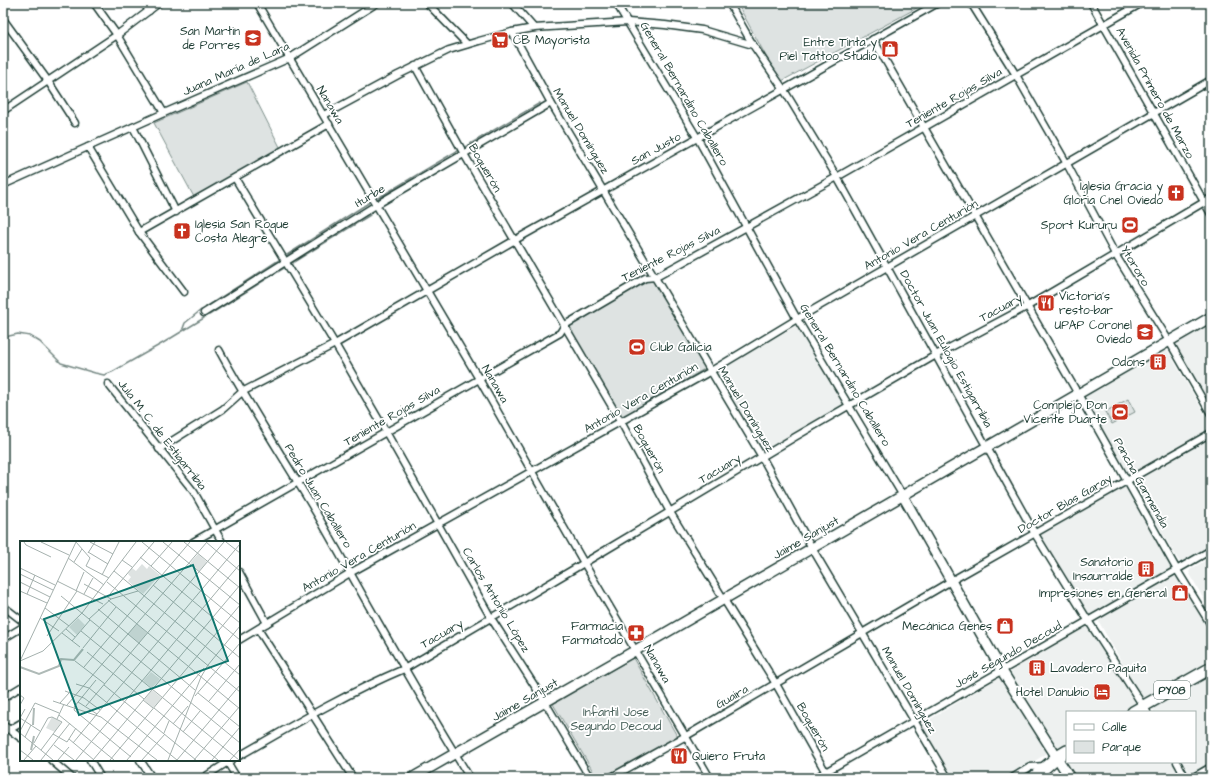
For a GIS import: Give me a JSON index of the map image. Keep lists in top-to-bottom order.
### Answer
{
  "streets": {
    "highway": ["PY08"],
    "main road": ["General Bernardino Caballero", "Jaime Sanjust"],
    "street": [
      "Juana María de Lara",
      "Avenida Primero de Marzo",
      "Teniente Rojas Silva",
      "Nanawa",
      "Manuel Domínguez",
      "San Justo",
      "Boquerón",
      "Iturbe",
      "Antonio Vera Centurión",
      "Ytororo",
      "Tacuary",
      "Doctor Juan Eulogio Estigarribia",
      "Jula M. C. de Estigarribia",
      "Pancha Garmendia",
      "Pedro Juan Caballero",
      "Doctor Blas Garay",
      "Carlos Antonio López",
      "José Segundo Decoud",
      "Guaira"
    ]
  },
  "crossings": [
    ["Juana María de Lara", "Nanawa"],
    ["Avenida Primero de Marzo", "Teniente Rojas Silva"],
    ["Avenida Primero de Marzo", "Antonio Vera Centurión"],
    ["Avenida Primero de Marzo", "Tacuary"],
    ["General Bernardino Caballero", "Teniente Rojas Silva"],
    ["General Bernardino Caballero", "San Justo"],
    ["General Bernardino Caballero", "Antonio Vera Centurión"],
    ["General Bernardino Caballero", "Tacuary"],
    ["General Bernardino Caballero", "Doctor Blas Garay"],
    ["General Bernardino Caballero", "Jaime Sanjust"],
    ["General Bernardino Caballero", "José Segundo Decoud"],
    ["Teniente Rojas Silva", "Nanawa"],
    ["Teniente Rojas Silva", "Manuel Domínguez"],
    ["Teniente Rojas Silva", "Boquerón"],
    ["Teniente Rojas Silva", "Ytororo"],
    ["Teniente Rojas Silva", "Doctor Juan Eulogio Estigarribia"],
    ["Teniente Rojas Silva", "Jula M. C. de Estigarribia"],
    ["Teniente Rojas Silva", "Pancha Garmendia"],
    ["Teniente Rojas Silva", "Pedro Juan Caballero"],
    ["Teniente Rojas Silva", "Carlos Antonio López"],
    ["Nanawa", "San Justo"],
    ["Nanawa", "Iturbe"],
    ["Nanawa", "Antonio Vera Centurión"],
    ["Nanawa", "Tacuary"],
    ["Nanawa", "Jaime Sanjust"],
    ["Nanawa", "Guaira"],
    ["Manuel Domínguez", "San Justo"],
    ["Manuel Domínguez", "Iturbe"],
    ["Manuel Domínguez", "Antonio Vera Centurión"],
    ["Manuel Domínguez", "Tacuary"],
    ["Manuel Domínguez", "Doctor Blas Garay"],
    ["Manuel Domínguez", "Jaime Sanjust"],
    ["Manuel Domínguez", "José Segundo Decoud"],
    ["Manuel Domínguez", "Guaira"],
    ["San Justo", "Boquerón"],
    ["San Justo", "Doctor Juan Eulogio Estigarribia"],
    ["San Justo", "Jula M. C. de Estigarribia"],
    ["San Justo", "Pancha Garmendia"],
    ["San Justo", "Pedro Juan Caballero"],
    ["San Justo", "Carlos Antonio López"],
    ["Boquerón", "Iturbe"],
    ["Boquerón", "Antonio Vera Centurión"],
    ["Boquerón", "Tacuary"],
    ["Boquerón", "Jaime Sanjust"],
    ["Boquerón", "José Segundo Decoud"],
    ["Boquerón", "Guaira"],
    ["Iturbe", "Carlos Antonio López"],
    ["Antonio Vera Centurión", "Ytororo"],
    ["Antonio Vera Centurión", "Doctor Juan Eulogio Estigarribia"],
    ["Antonio Vera Centurión", "Pancha Garmendia"],
    ["Antonio Vera Centurión", "Pedro Juan Caballero"],
    ["Antonio Vera Centurión", "Carlos Antonio López"],
    ["Ytororo", "Tacuary"],
    ["Ytororo", "Jaime Sanjust"],
    ["Tacuary", "Doctor Juan Eulogio Estigarribia"],
    ["Tacuary", "Pancha Garmendia"],
    ["Tacuary", "Pedro Juan Caballero"],
    ["Tacuary", "Carlos Antonio López"],
    ["Doctor Juan Eulogio Estigarribia", "Doctor Blas Garay"],
    ["Doctor Juan Eulogio Estigarribia", "Jaime Sanjust"],
    ["Doctor Juan Eulogio Estigarribia", "José Segundo Decoud"],
    ["Doctor Juan Eulogio Estigarribia", "PY08"],
    ["Pancha Garmendia", "Doctor Blas Garay"],
    ["Pancha Garmendia", "Jaime Sanjust"],
    ["Pancha Garmendia", "José Segundo Decoud"],
    ["Pedro Juan Caballero", "Jaime Sanjust"],
    ["Doctor Blas Garay", "Guaira"],
    ["Jaime Sanjust", "Carlos Antonio López"]
  ],
  "parks": ["Infantil Jose Segundo Decoud"],
  "places": {
    "school or university": ["San Martin de Porres", "UPAP Coronel Oviedo"],
    "supermarket": ["CB Mayorista"],
    "shop": ["Entre Tinta y Piel Tattoo Studio", "Impresiones en General", "Mecánica Genes"],
    "church": ["Iglesia Gracia y Gloria Cnel Oviedo", "Iglesia San Roque Costa Alegre"],
    "sports": ["Sport Kururu", "Club Galicia", "Complejo Don Vicente Duarte"],
    "restaurant": ["Victoria's resto-bar", "Quiero Fruta"],
    "building": ["Odons", "Sanatorio Insaurralde", "Lavadero Paquita"],
    "pharmacy": ["Farmacia Farmatodo"],
    "hotel": ["Hotel Danubio"]
  },
  "legend": ["Calle", "Parque"]
}
